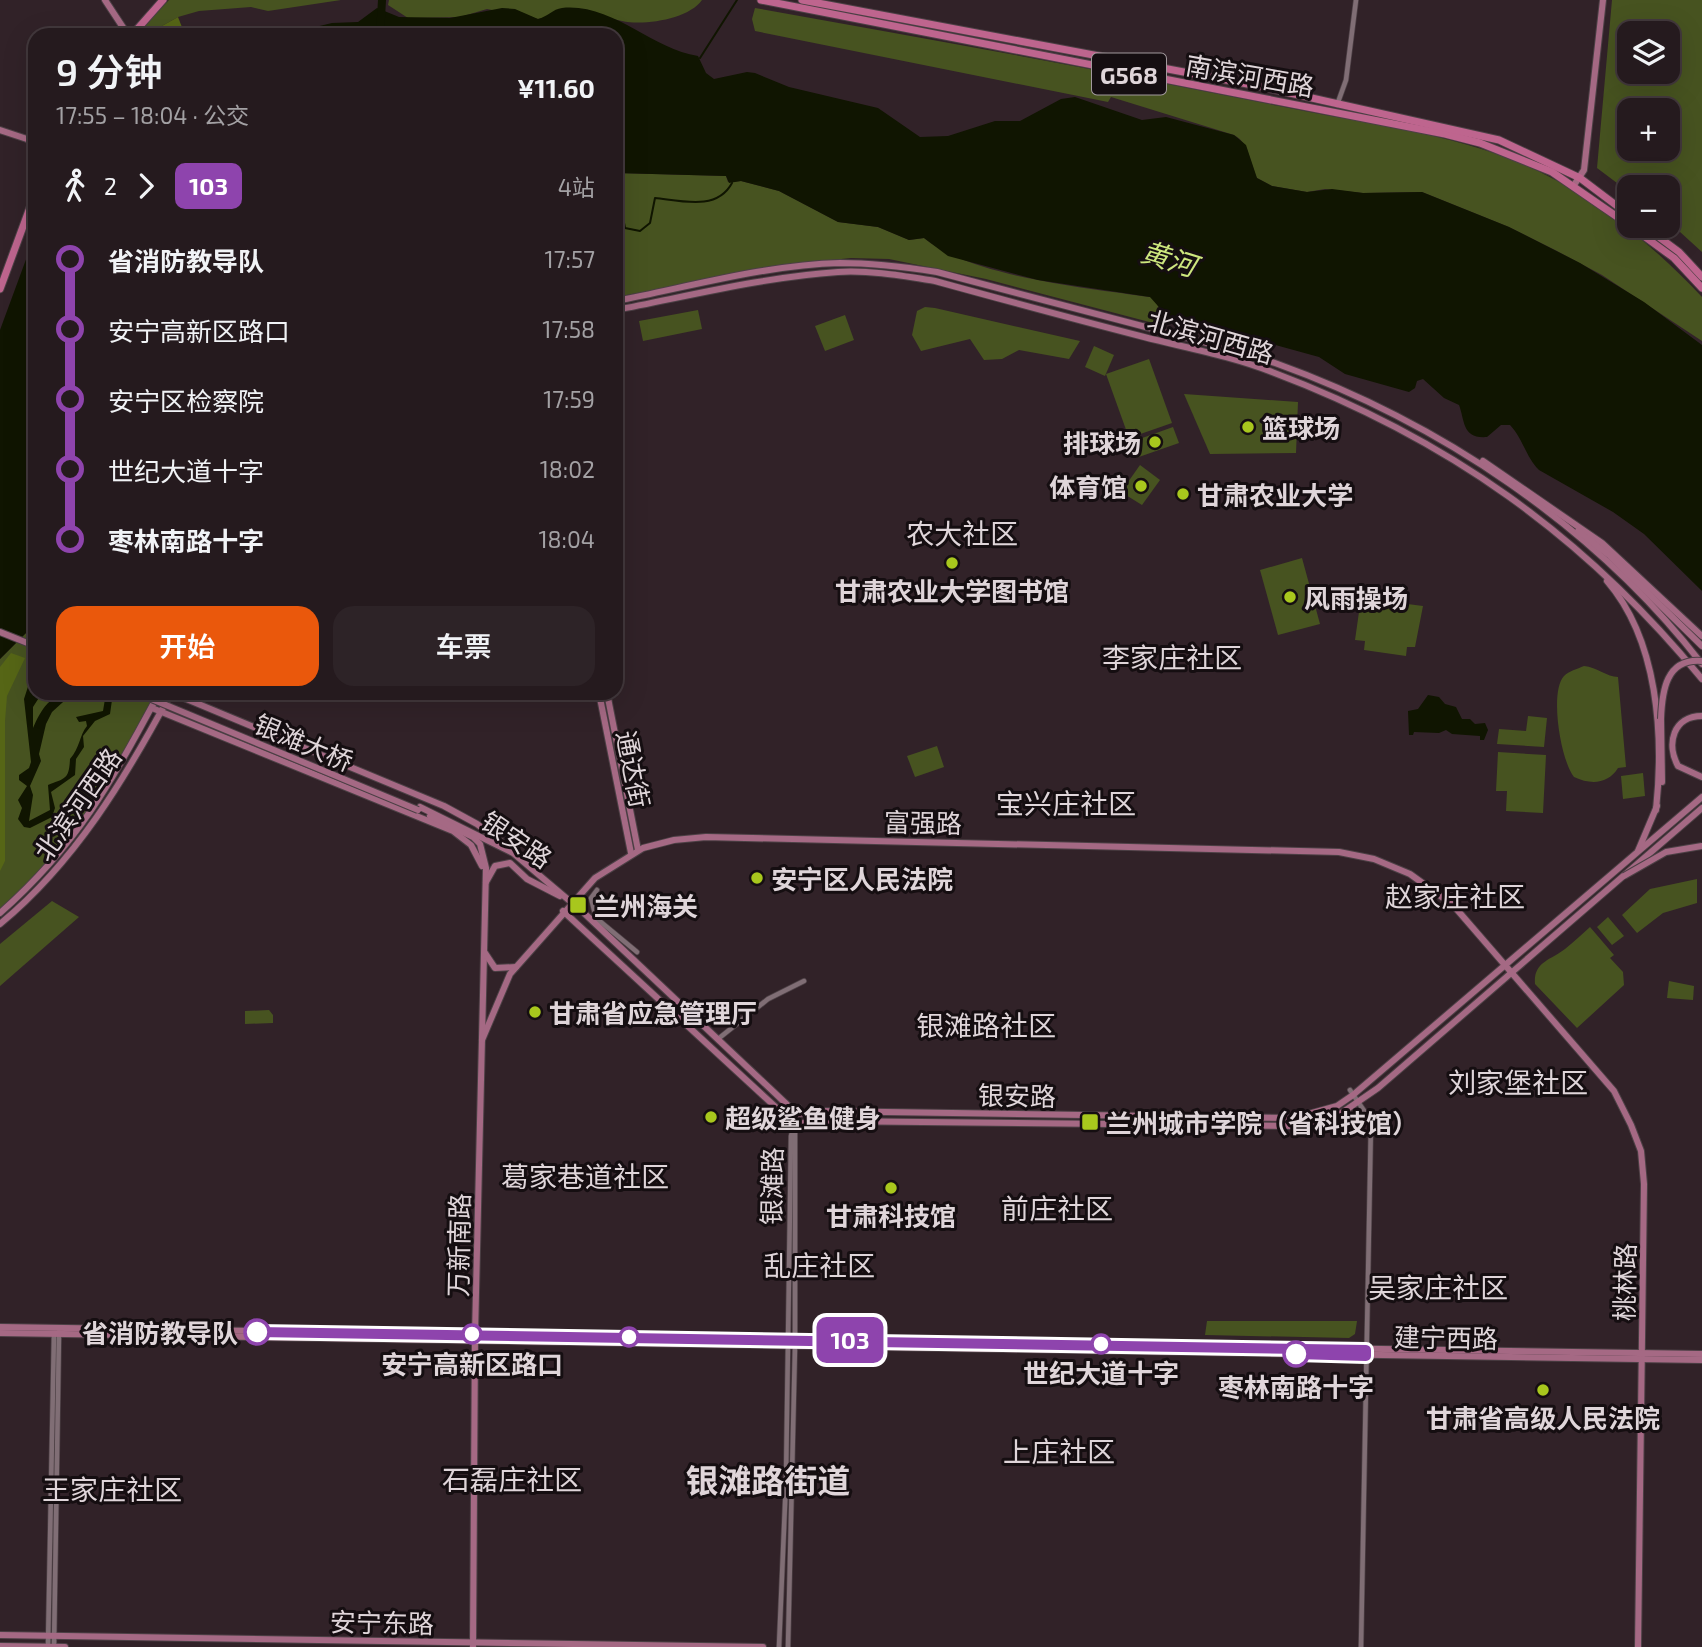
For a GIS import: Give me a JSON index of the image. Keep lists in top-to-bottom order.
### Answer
{
  "streets": {
    "highway": ["G568", "南滨河西路"],
    "main road": [
      "北滨河西路",
      "银滩大桥",
      "通达街",
      "富强路",
      "银安路",
      "万新南路",
      "桃林路",
      "建宁西路",
      "安宁东路"
    ],
    "street": ["银滩路"]
  },
  "crossings": [
    ["银滩大桥", "银安路"],
    ["通达街", "富强路"],
    ["富强路", "银安路"],
    ["富强路", "桃林路"],
    ["银安路", "银滩路"],
    ["银安路", "万新南路"],
    ["银安路", "桃林路"],
    ["银滩路", "建宁西路"],
    ["万新南路", "建宁西路"],
    ["万新南路", "安宁东路"],
    ["桃林路", "建宁西路"]
  ],
  "districts": [
    "农大社区",
    "李家庄社区",
    "宝兴庄社区",
    "赵家庄社区",
    "银滩路社区",
    "刘家堡社区",
    "葛家巷道社区",
    "前庄社区",
    "乱庄社区",
    "吴家庄社区",
    "上庄社区",
    "石磊庄社区",
    "银滩路街道",
    "王家庄社区"
  ],
  "water": ["黄河"],
  "places": {
    "other": [
      "篮球场",
      "排球场",
      "体育馆",
      "甘肃农业大学",
      "甘肃农业大学图书馆",
      "风雨操场",
      "安宁区人民法院",
      "甘肃省应急管理厅",
      "超级鲨鱼健身",
      "甘肃科技馆",
      "省消防教导队",
      "安宁高新区路口",
      "世纪大道十字",
      "枣林南路十字",
      "甘肃省高级人民法院"
    ],
    "transit": ["兰州海关", "兰州城市学院（省科技馆）"]
  },
  "lines": ["bus line 103"],
  "page": {
    "on_map": "103",
    "map_buttons": ["+", "−"],
    "heading": ["9 分钟", "17:55 – 18:04 · 公交", "¥11.60"],
    "legs": ["2", "103", "4站"],
    "list": [
      {
        "name": "省消防教导队",
        "value": "17:57"
      },
      {
        "name": "安宁高新区路口",
        "value": "17:58"
      },
      {
        "name": "安宁区检察院",
        "value": "17:59"
      },
      {
        "name": "世纪大道十字",
        "value": "18:02"
      },
      {
        "name": "枣林南路十字",
        "value": "18:04"
      }
    ],
    "buttons": ["开始", "车票"]
  }
}
